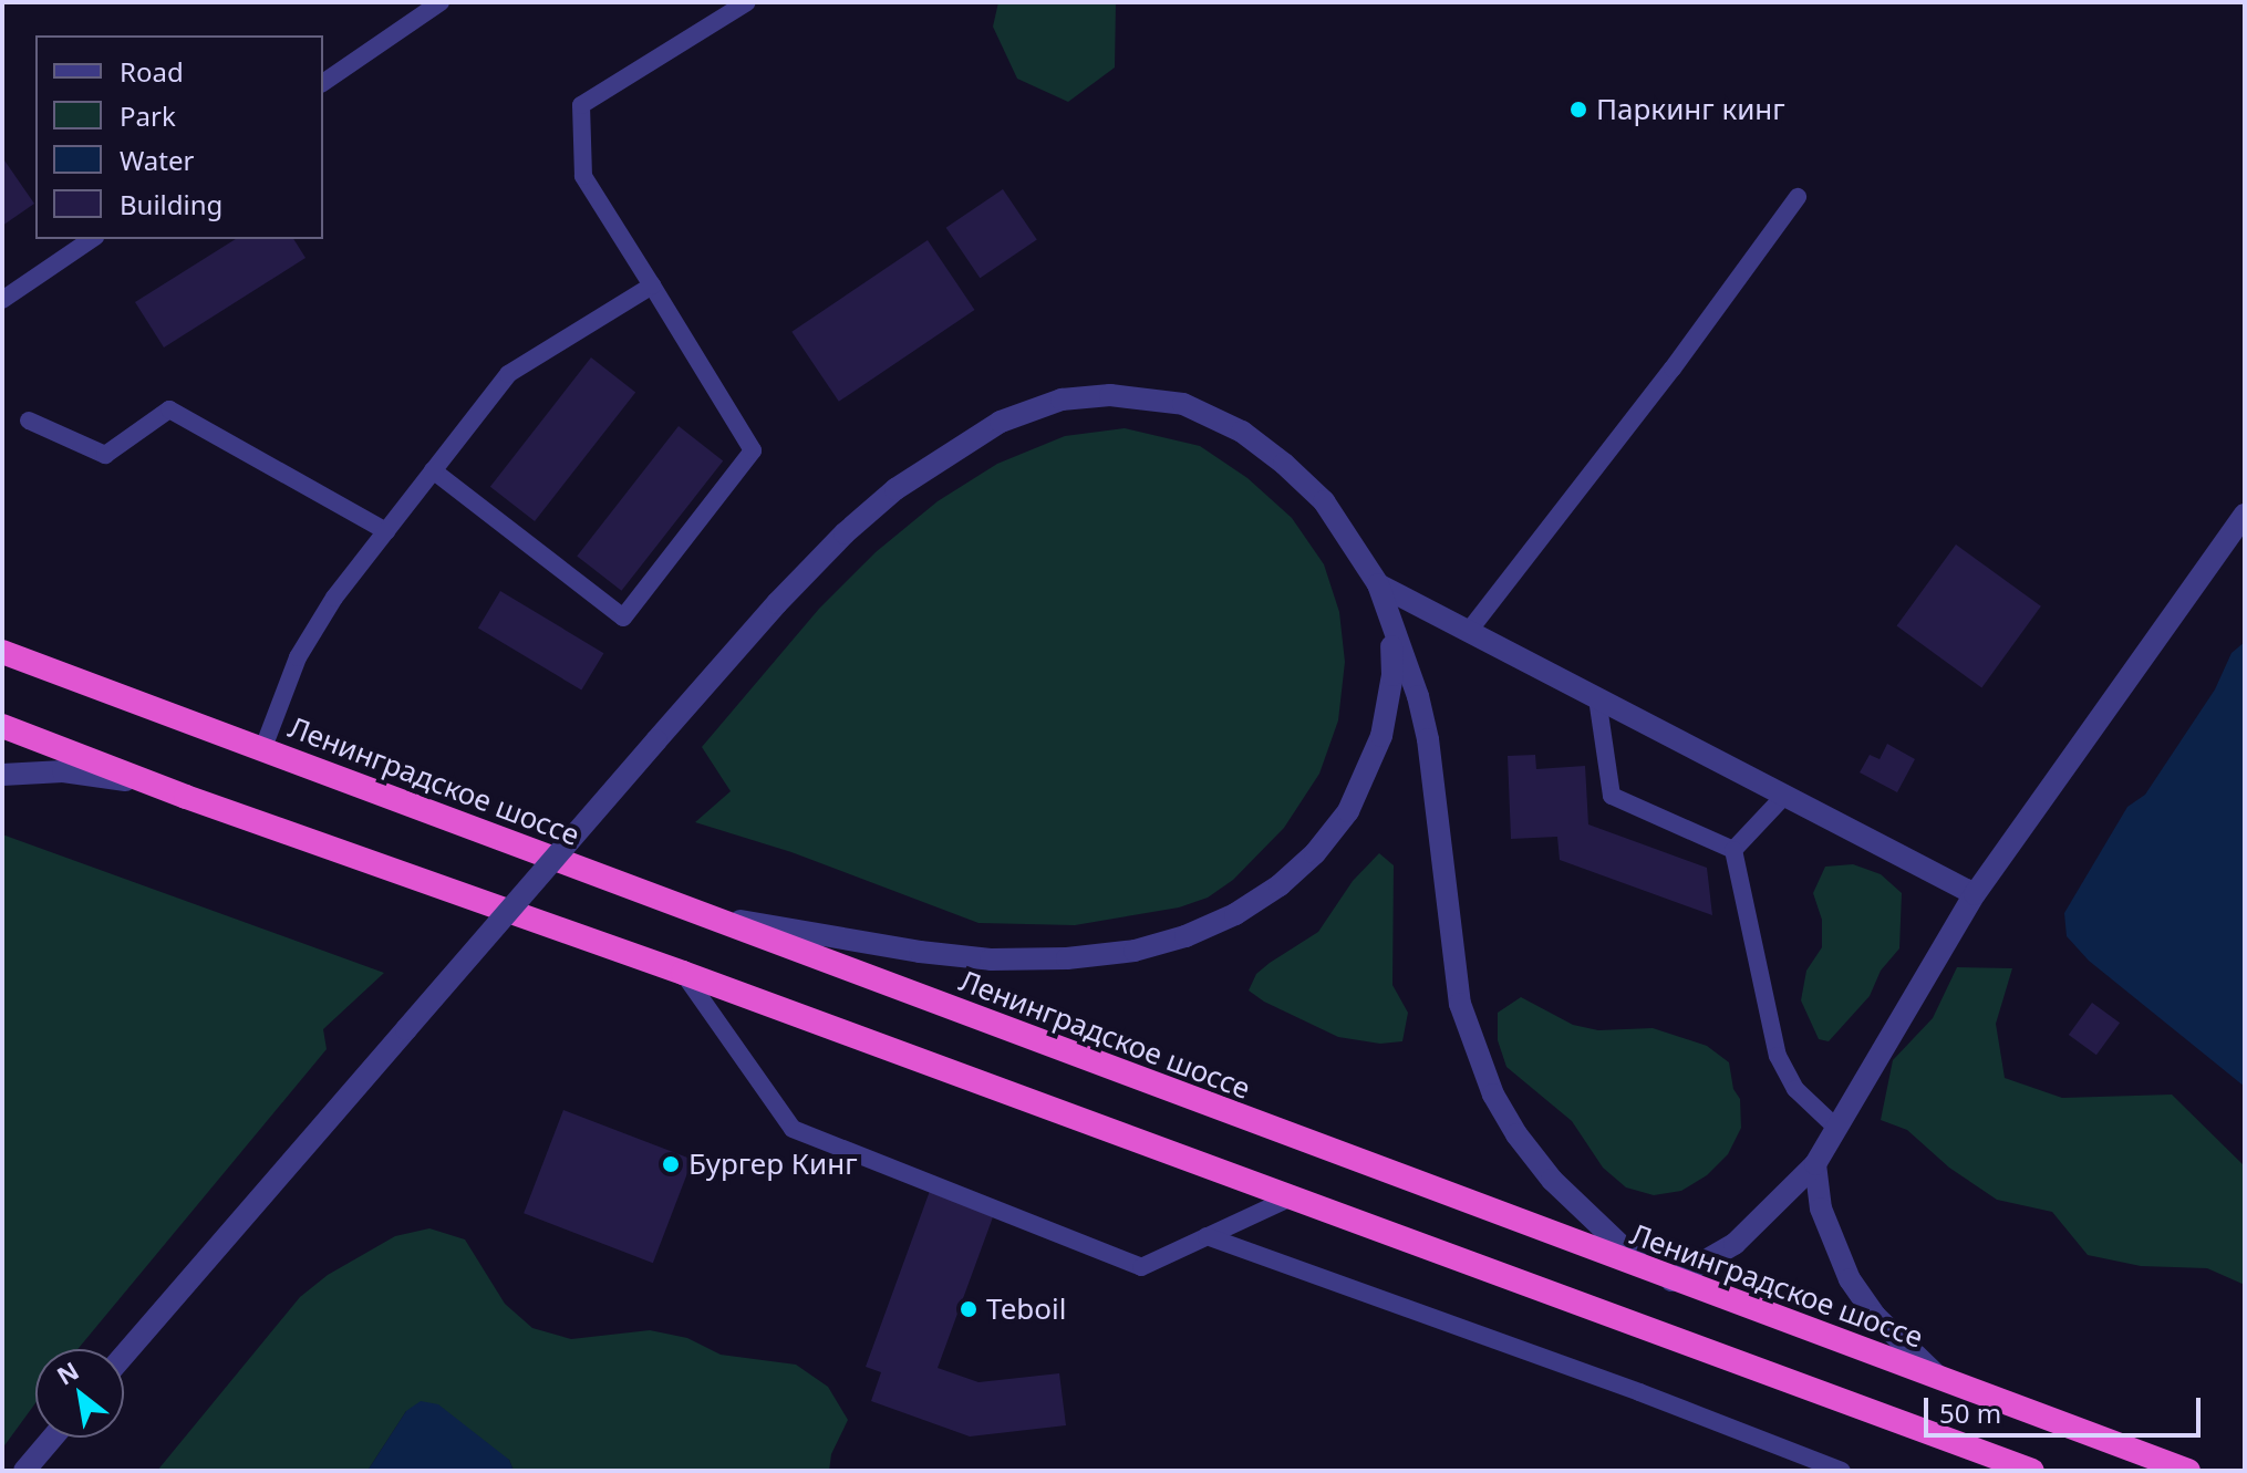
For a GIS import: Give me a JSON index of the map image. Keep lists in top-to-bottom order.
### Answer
{
  "streets": {
    "highway": ["Ленинградское шоссе"]
  },
  "places": ["Паркинг кинг", "Бургер Кинг", "Teboil"],
  "legend": [
    "Road",
    "Park",
    "Water",
    "Building"
  ],
  "scale_bar": "50 m",
  "north": "top left"
}
